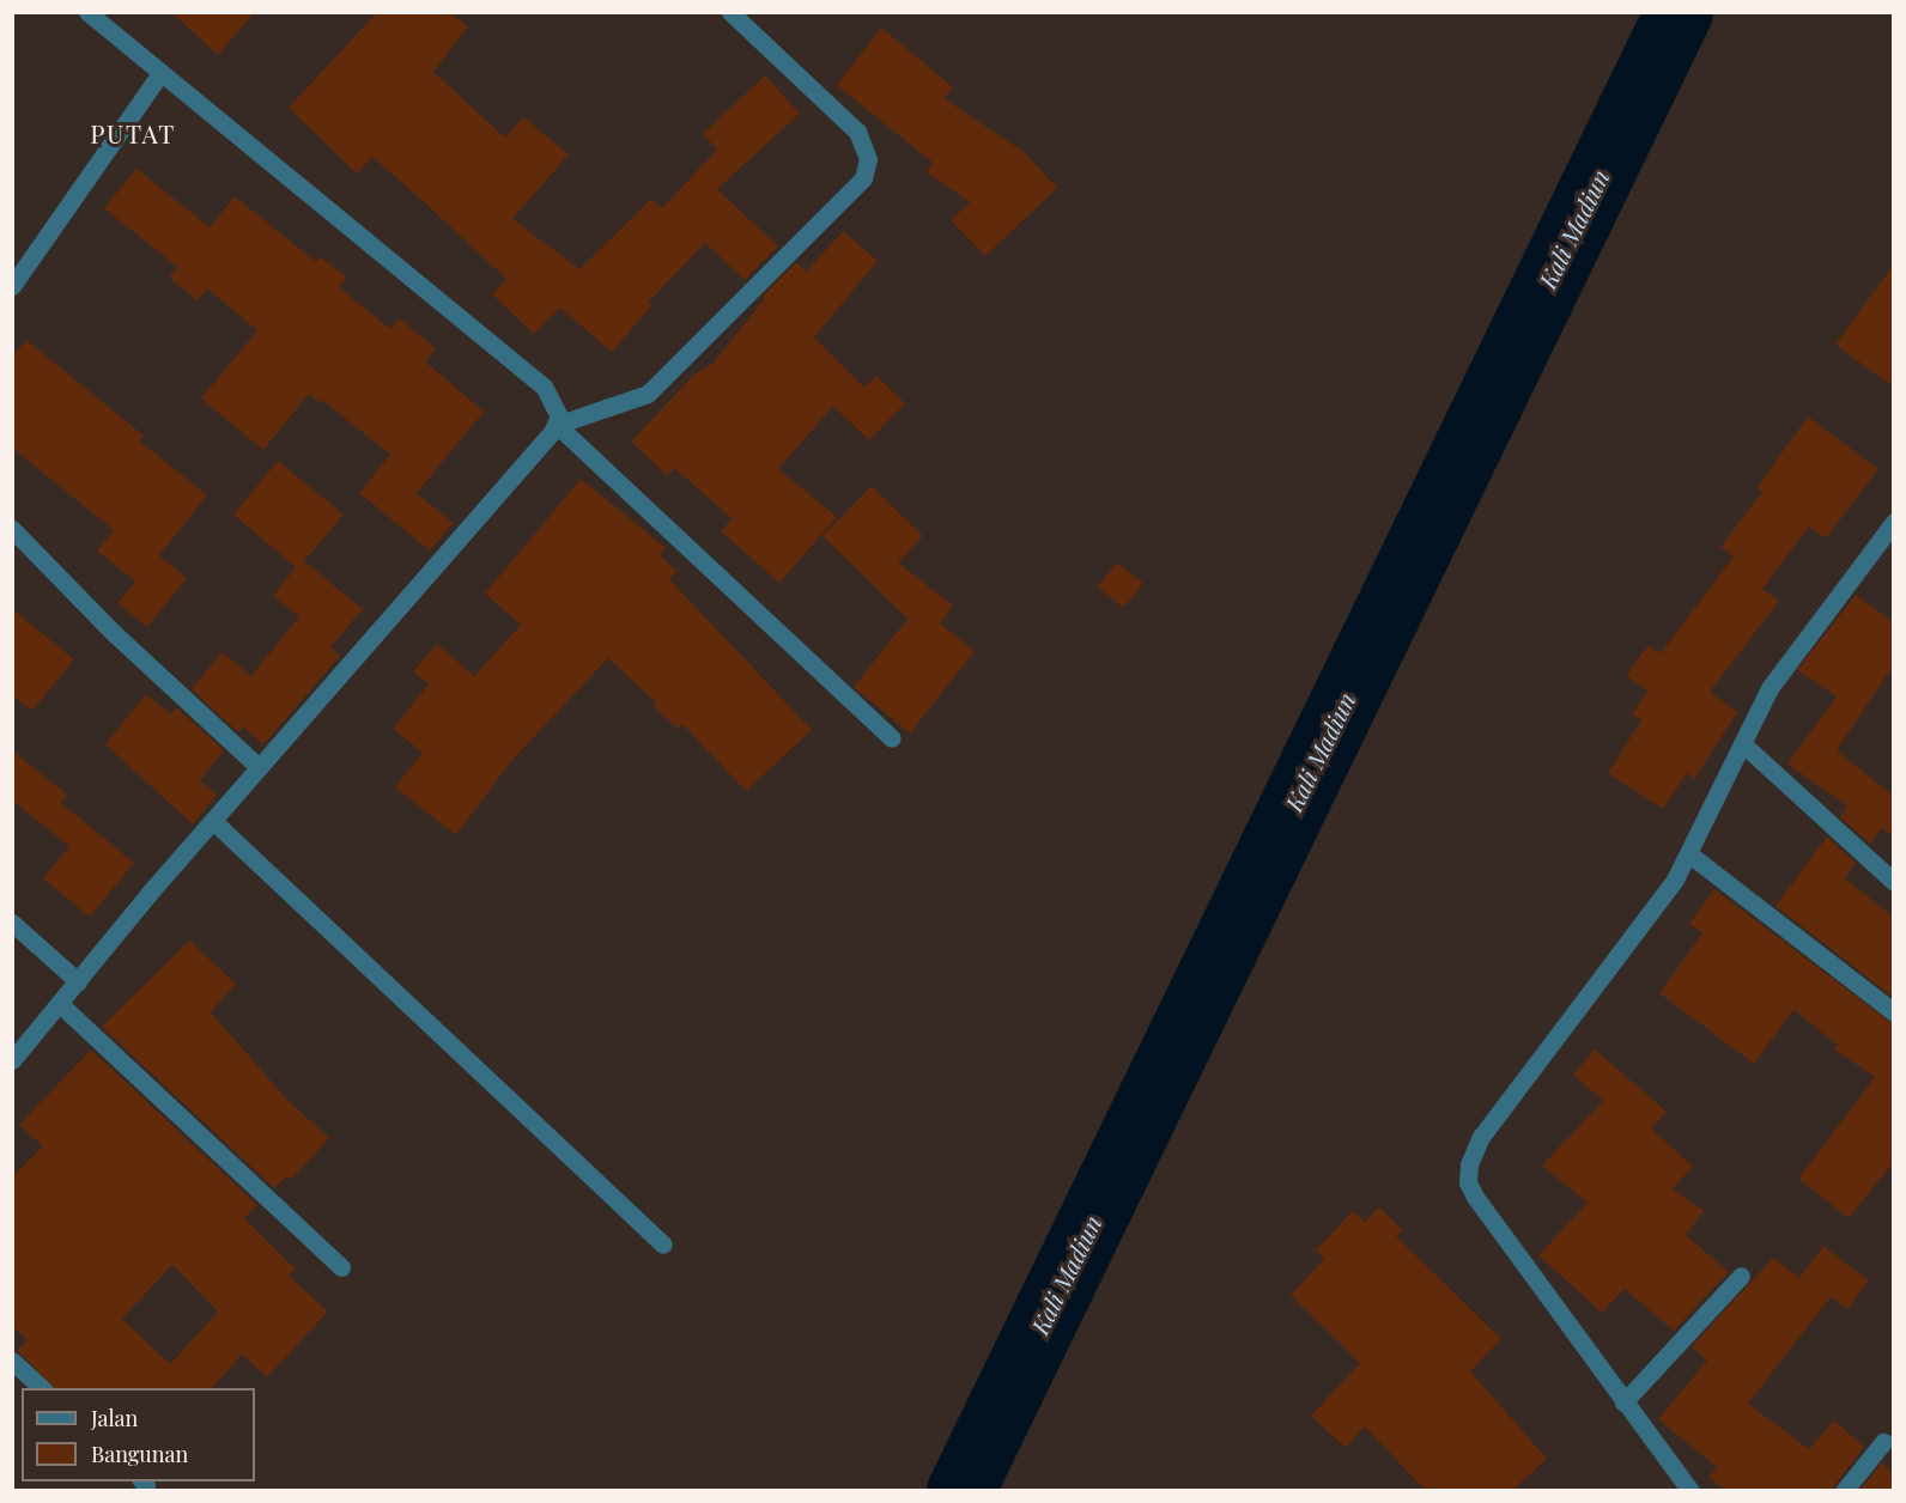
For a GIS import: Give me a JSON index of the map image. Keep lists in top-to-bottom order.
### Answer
{
  "districts": ["PUTAT"],
  "water": ["Kali Madiun"],
  "legend": ["Jalan", "Bangunan"]
}
